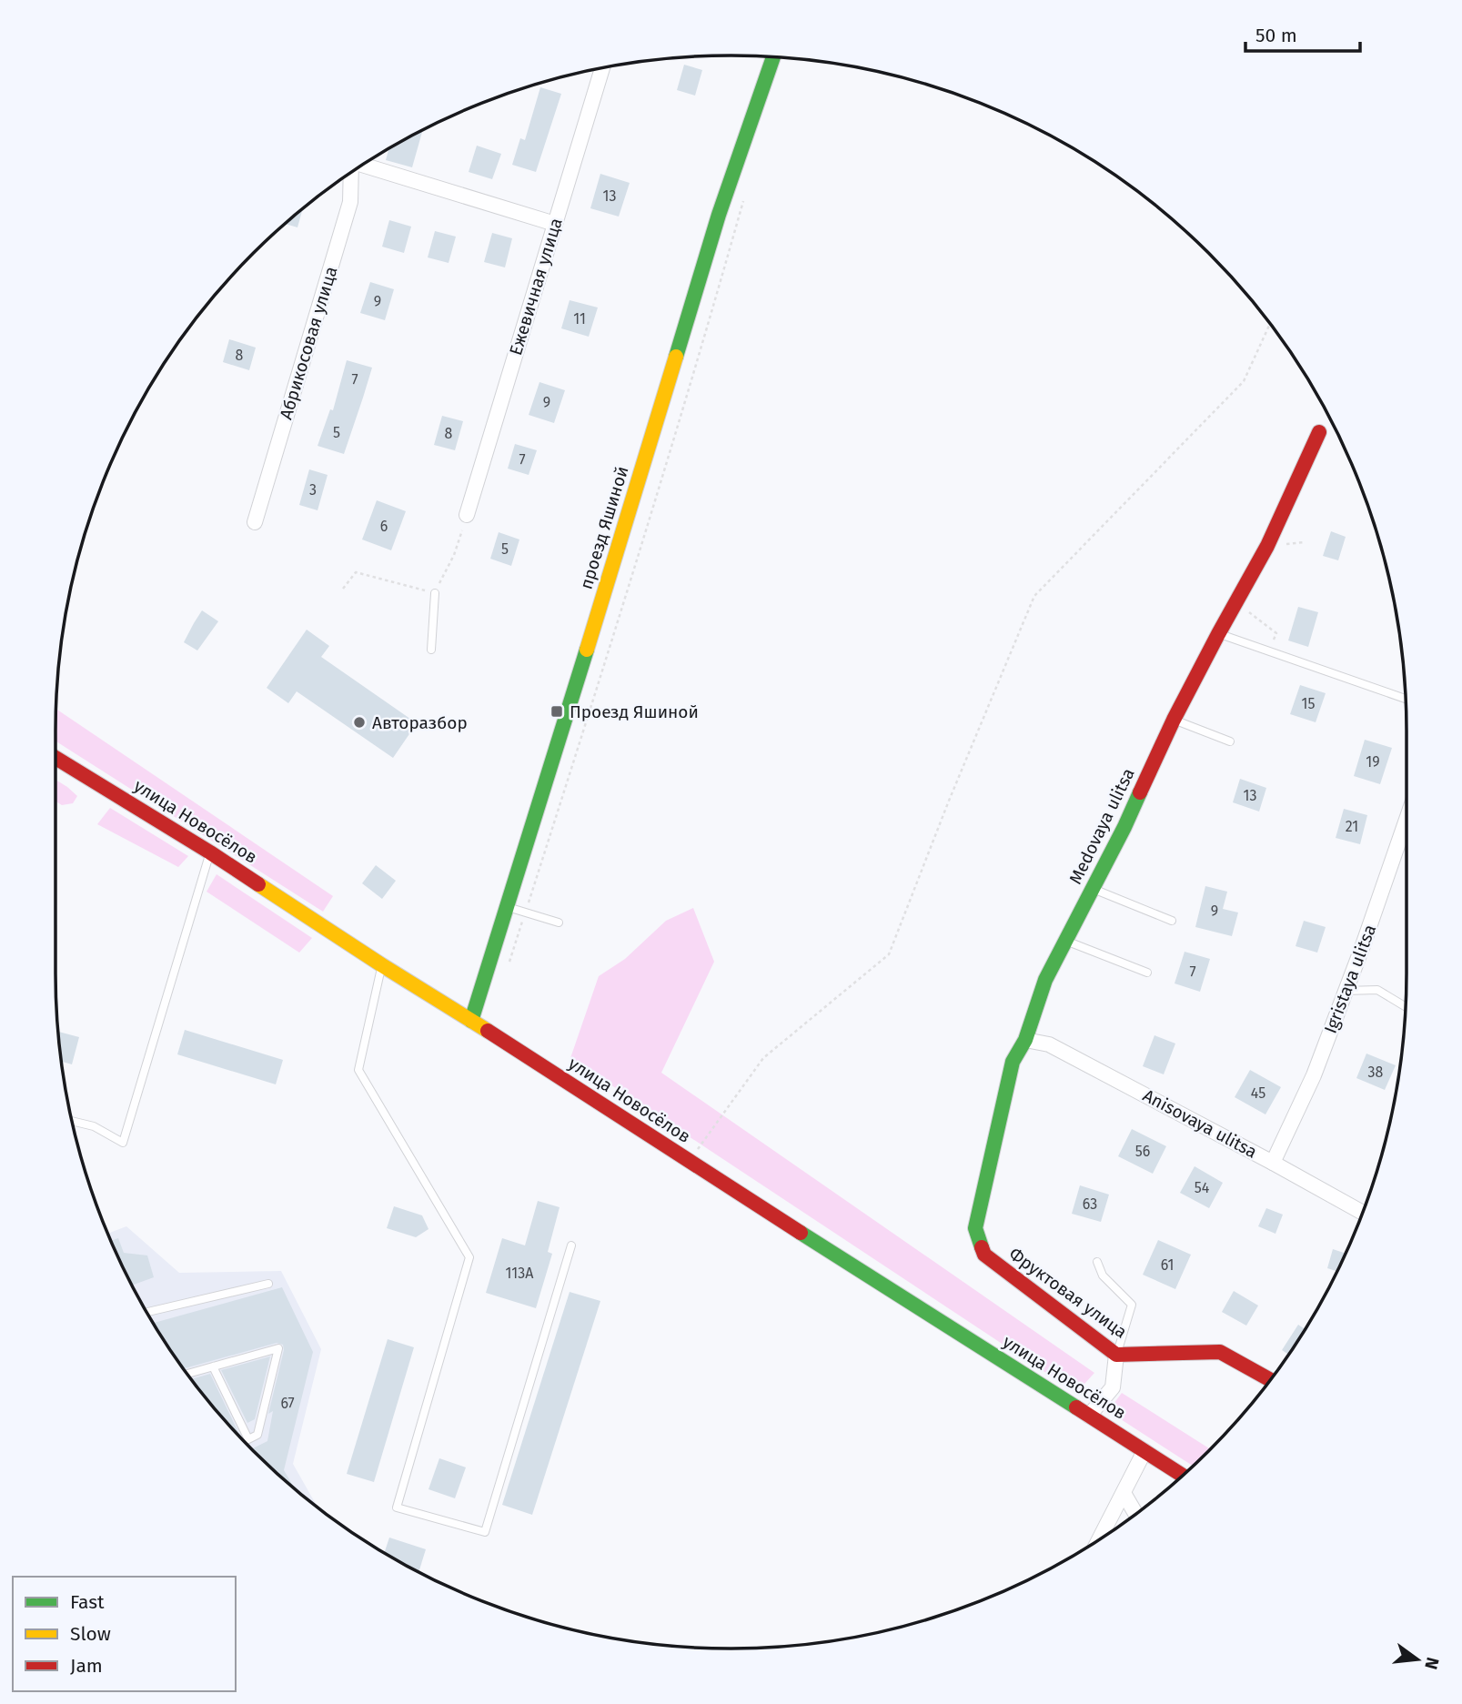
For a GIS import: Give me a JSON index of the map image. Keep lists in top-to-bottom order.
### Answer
{
  "streets": {
    "street": [
      "Ежевичная улица",
      "Абрикосовая улица",
      "проезд Яшиной",
      "улица Новосёлов",
      "Medovaya ulitsa",
      "Igristaya ulitsa",
      "Anisovaya ulitsa",
      "Фруктовая улица"
    ]
  },
  "crossings": [
    ["проезд Яшиной", "улица Новосёлов"],
    ["Medovaya ulitsa", "Anisovaya ulitsa"],
    ["Medovaya ulitsa", "Фруктовая улица"],
    ["Igristaya ulitsa", "Anisovaya ulitsa"]
  ],
  "places": {
    "transit": ["Проезд Яшиной"],
    "other": ["Авторазбор"]
  },
  "house_numbers": [
    "13",
    "9",
    "11",
    "8",
    "7",
    "9",
    "5",
    "8",
    "7",
    "3",
    "6",
    "5",
    "15",
    "19",
    "13",
    "21",
    "9",
    "7",
    "38",
    "45",
    "56",
    "54",
    "63",
    "61",
    "113А",
    "67"
  ],
  "legend": ["Fast", "Slow", "Jam"],
  "scale_bar": "50 m",
  "north": "right"
}
